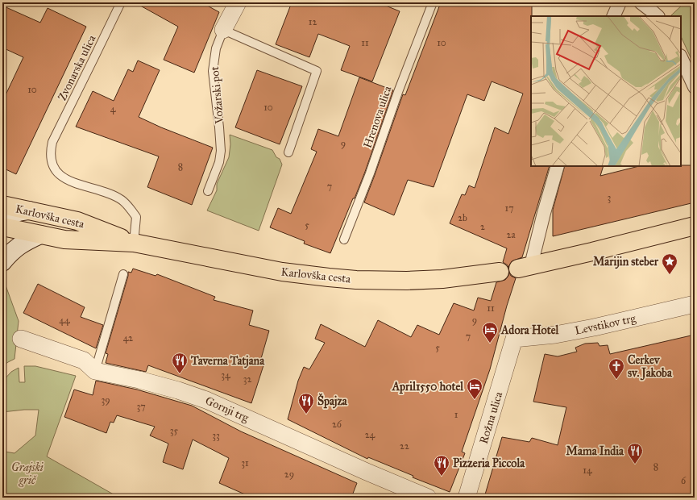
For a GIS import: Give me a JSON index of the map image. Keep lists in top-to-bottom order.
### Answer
{
  "streets": {
    "main road": ["Karlovška cesta"],
    "street": [
      "Vožarski pot",
      "Levstikov trg",
      "Gornji trg",
      "Rožna ulica"
    ],
    "lane": ["Zvonarska ulica", "Hrenova ulica"]
  },
  "crossings": [
    ["Zvonarska ulica", "Karlovška cesta"],
    ["Levstikov trg", "Rožna ulica"]
  ],
  "parks": ["Grajski grič"],
  "places": {
    "place": ["Marijin steber"],
    "hotel": ["Adora Hotel", "April1550 hotel"],
    "restaurant": [
      "Taverna Tatjana",
      "Špajza",
      "Mama India",
      "Pizzeria Piccola"
    ],
    "church": ["Cerkev sv. Jakoba"]
  },
  "house_numbers": [
    "12",
    "11",
    "10",
    "10",
    "10",
    "4",
    "9",
    "8",
    "7",
    "3",
    "17",
    "2b",
    "5",
    "2",
    "2a",
    "11",
    "44",
    "9",
    "7",
    "42",
    "5",
    "34",
    "32",
    "39",
    "37",
    "1",
    "26",
    "35",
    "24",
    "33",
    "22",
    "31",
    "8",
    "14",
    "29",
    "6"
  ]
}
